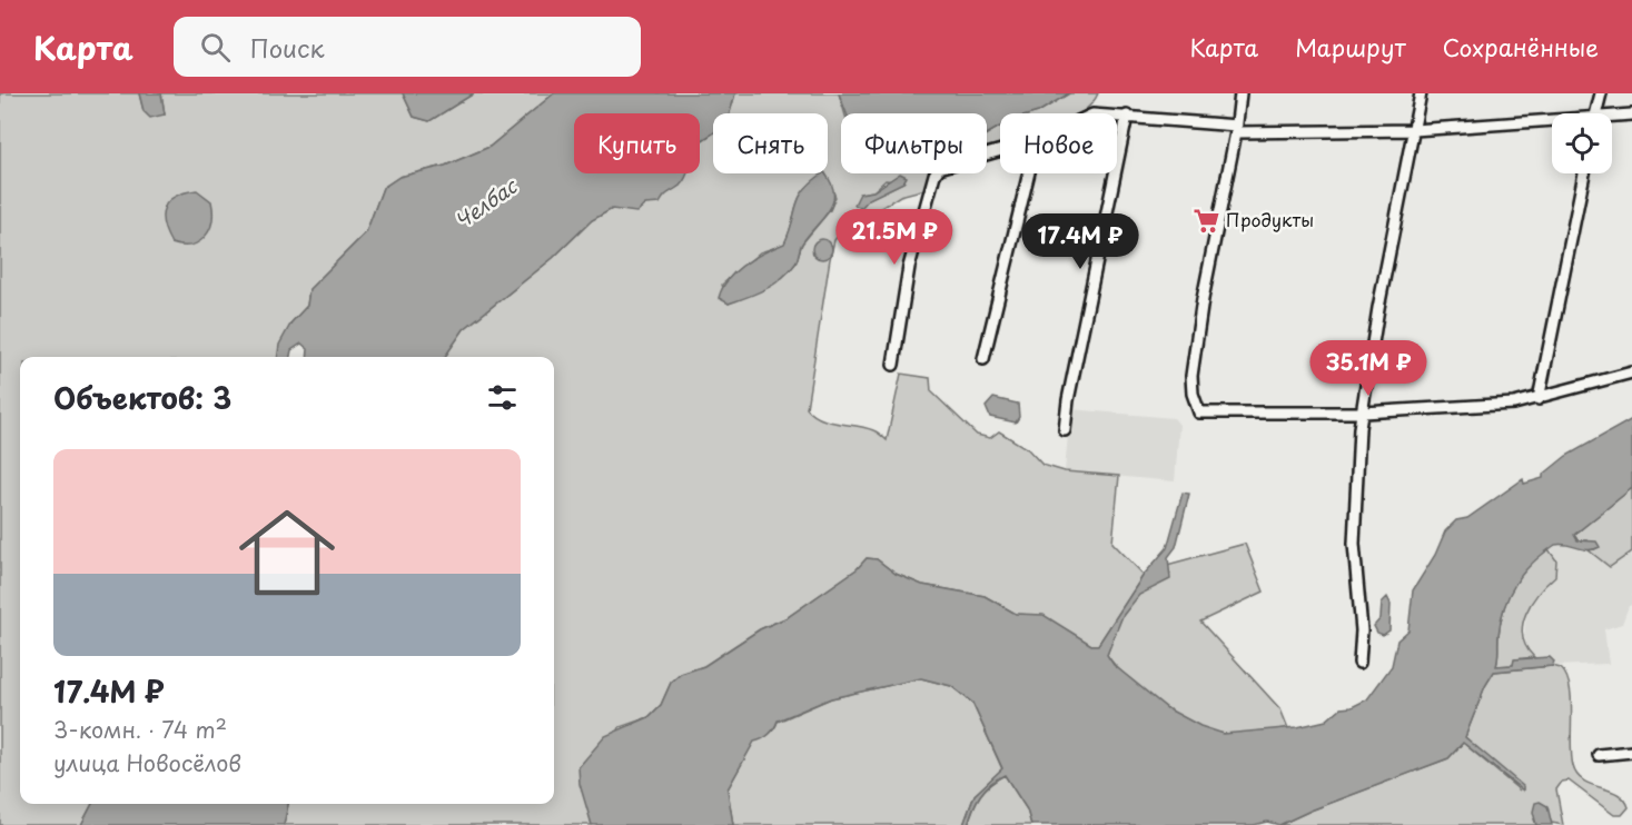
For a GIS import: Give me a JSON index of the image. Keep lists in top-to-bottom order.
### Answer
{
  "water": ["Челбас"],
  "places": {
    "supermarket": ["Продукты"]
  },
  "page": {
    "header": "Карта",
    "search": "Поиск",
    "nav": ["Карта", "Маршрут", "Сохранённые"],
    "chip": [
      "Купить",
      "Снять",
      "Фильтры",
      "Новое"
    ],
    "price": ["21.5M ₽", "17.4M ₽", "35.1M ₽"],
    "heading": "Объектов: 3",
    "list": [
      {
        "name": "17.4M ₽",
        "note": "3-комн. · 74 m² · улица Новосёлов"
      }
    ]
  }
}
